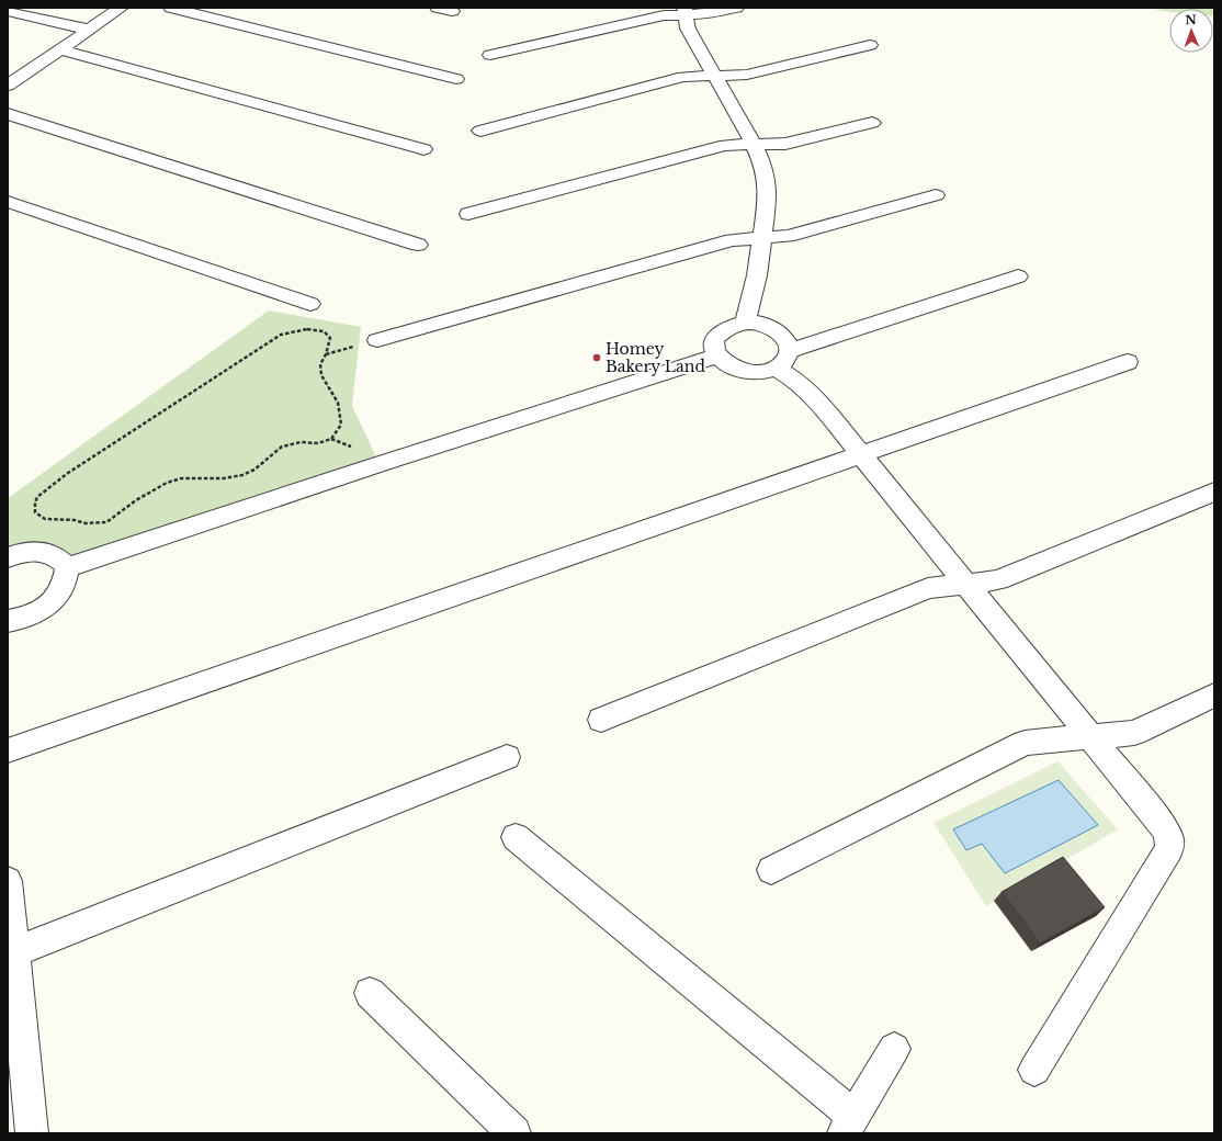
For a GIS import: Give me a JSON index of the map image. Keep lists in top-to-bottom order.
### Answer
{
  "places": ["Homey Bakery Land"],
  "north": "top"
}
